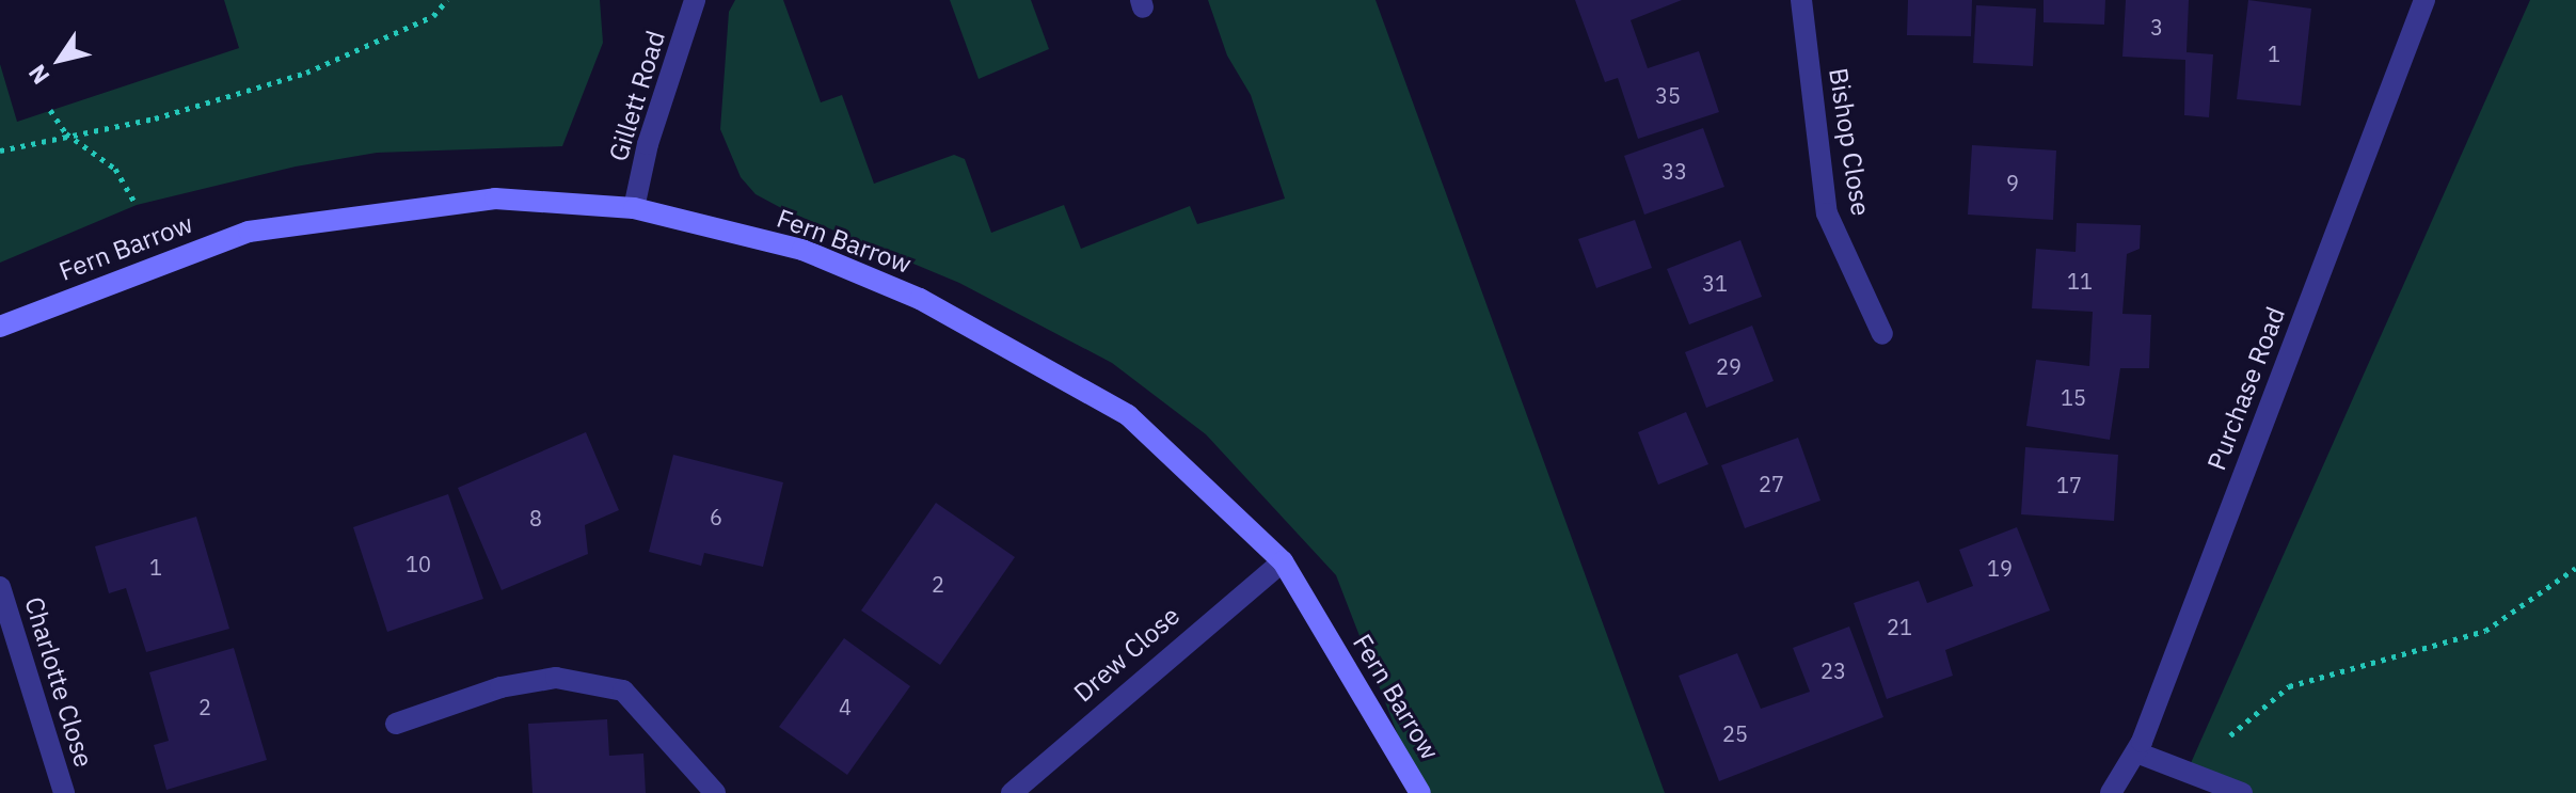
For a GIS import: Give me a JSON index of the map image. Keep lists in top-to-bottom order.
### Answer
{
  "streets": {
    "street": [
      "Gillett Road",
      "Bishop Close",
      "Fern Barrow",
      "Purchase Road",
      "Drew Close",
      "Charlotte Close"
    ]
  },
  "crossings": [
    ["Gillett Road", "Fern Barrow"],
    ["Fern Barrow", "Drew Close"]
  ],
  "house_numbers": [
    "3",
    "1",
    "35",
    "33",
    "9",
    "11",
    "31",
    "29",
    "15",
    "27",
    "17",
    "6",
    "8",
    "10",
    "1",
    "19",
    "2",
    "21",
    "23",
    "2",
    "4",
    "25"
  ],
  "north": "bottom left"
}
